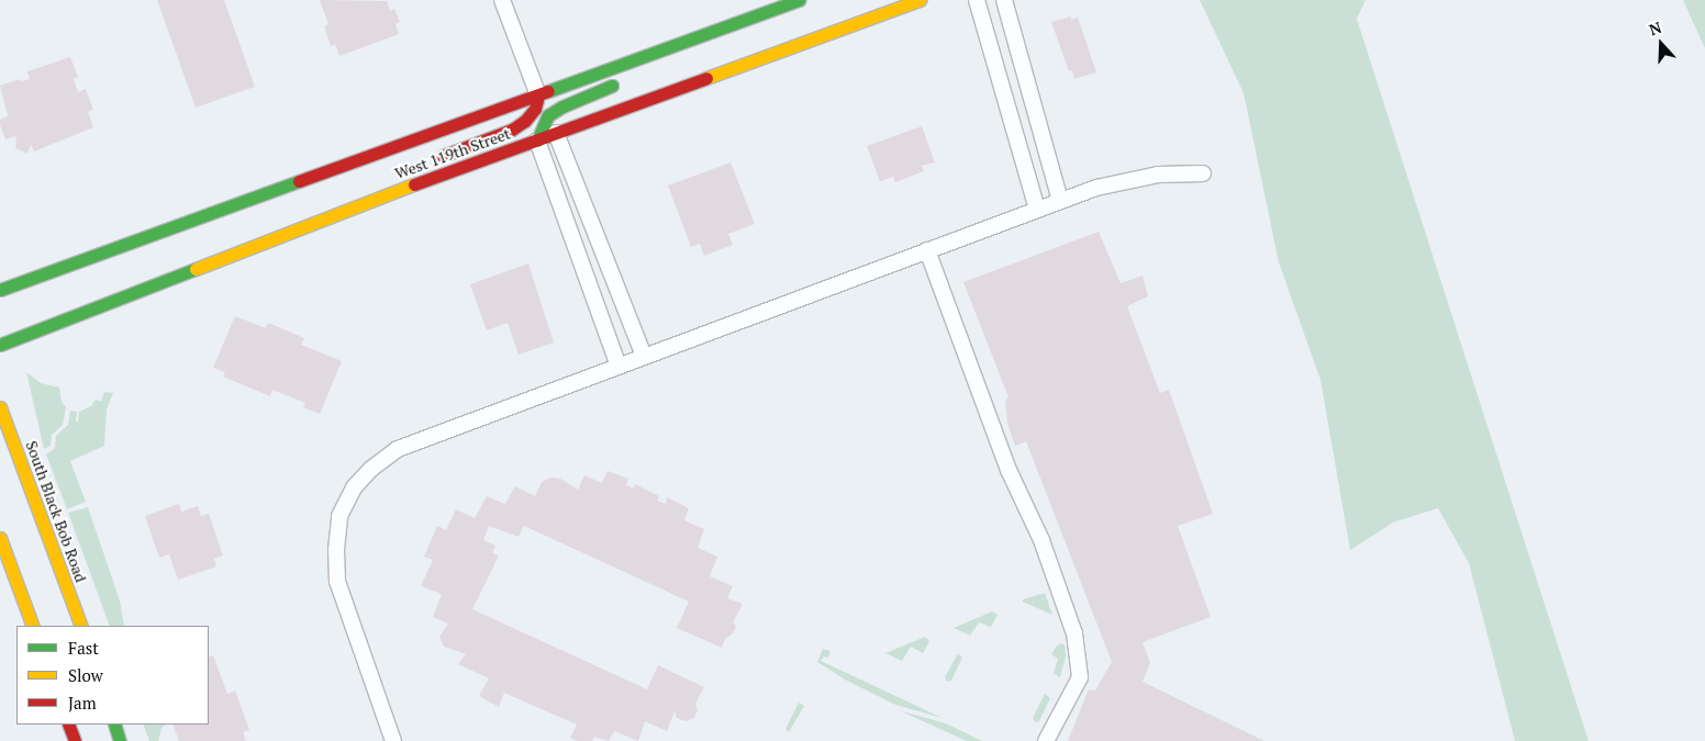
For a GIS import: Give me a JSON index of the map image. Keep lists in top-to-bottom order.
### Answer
{
  "streets": {
    "main road": ["West 119th Street", "South Black Bob Road"]
  },
  "legend": ["Fast", "Slow", "Jam"],
  "north": "top"
}
